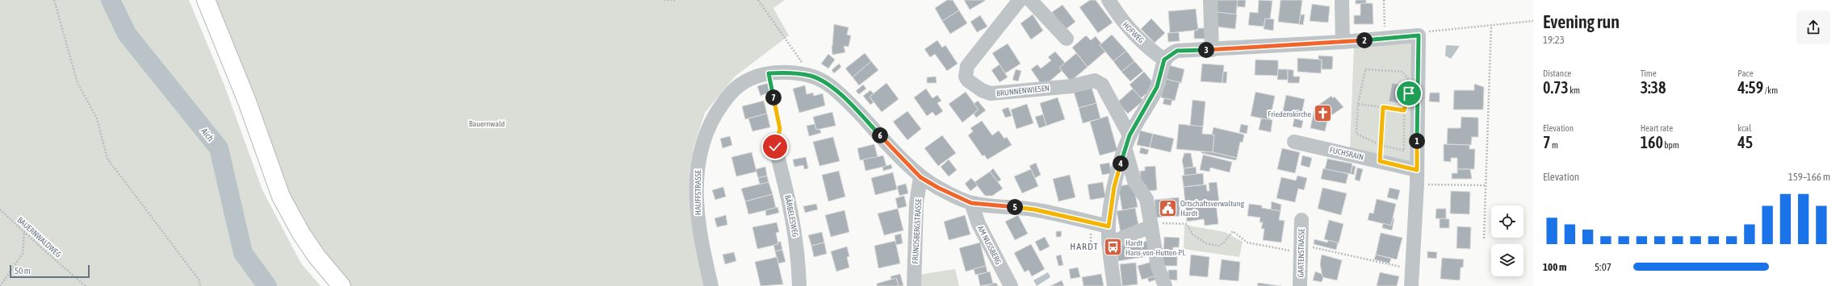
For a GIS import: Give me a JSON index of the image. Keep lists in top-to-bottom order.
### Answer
{
  "streets": {
    "street": [
      "HOFWEG",
      "BRUNNENWIESEN",
      "FUCHSRAIN",
      "HAUFFSTRASSE",
      "BÄRBELESWEG",
      "FRUNDSBERGSTRASSE",
      "AM NUSSBERG",
      "GARTENSTRASSE"
    ],
    "path": ["BAUERNWALDWEG"]
  },
  "crossings": [
    ["HAUFFSTRASSE", "FRUNDSBERGSTRASSE"],
    ["HAUFFSTRASSE", "AM NUSSBERG"]
  ],
  "districts": ["HARDT"],
  "water": ["Aich"],
  "parks": ["Bauernwald"],
  "places": {
    "church": ["Friedenskirche"],
    "public building": ["Ortschaftsverwaltung Hardt"],
    "bus stop": ["Hardt Hans-von-Hutten-Pl."]
  },
  "scale_bar": "50 m",
  "page": {
    "heading": ["Evening run", "19:23"],
    "pins": [
      "2",
      "3",
      "7",
      "6",
      "1",
      "4",
      "5"
    ],
    "stats": [
      ["Distance", "0.73 km"],
      ["Time", "3:38"],
      ["Pace", "4:59 /km"],
      ["Elevation", "7 m"],
      ["Heart rate", "160 bpm"],
      ["kcal", "45"]
    ],
    "chart": ["Elevation", "159–166 m"],
    "list": [
      {
        "name": "100 m",
        "note": "5:07"
      }
    ],
    "scale": "50 m"
  }
}
